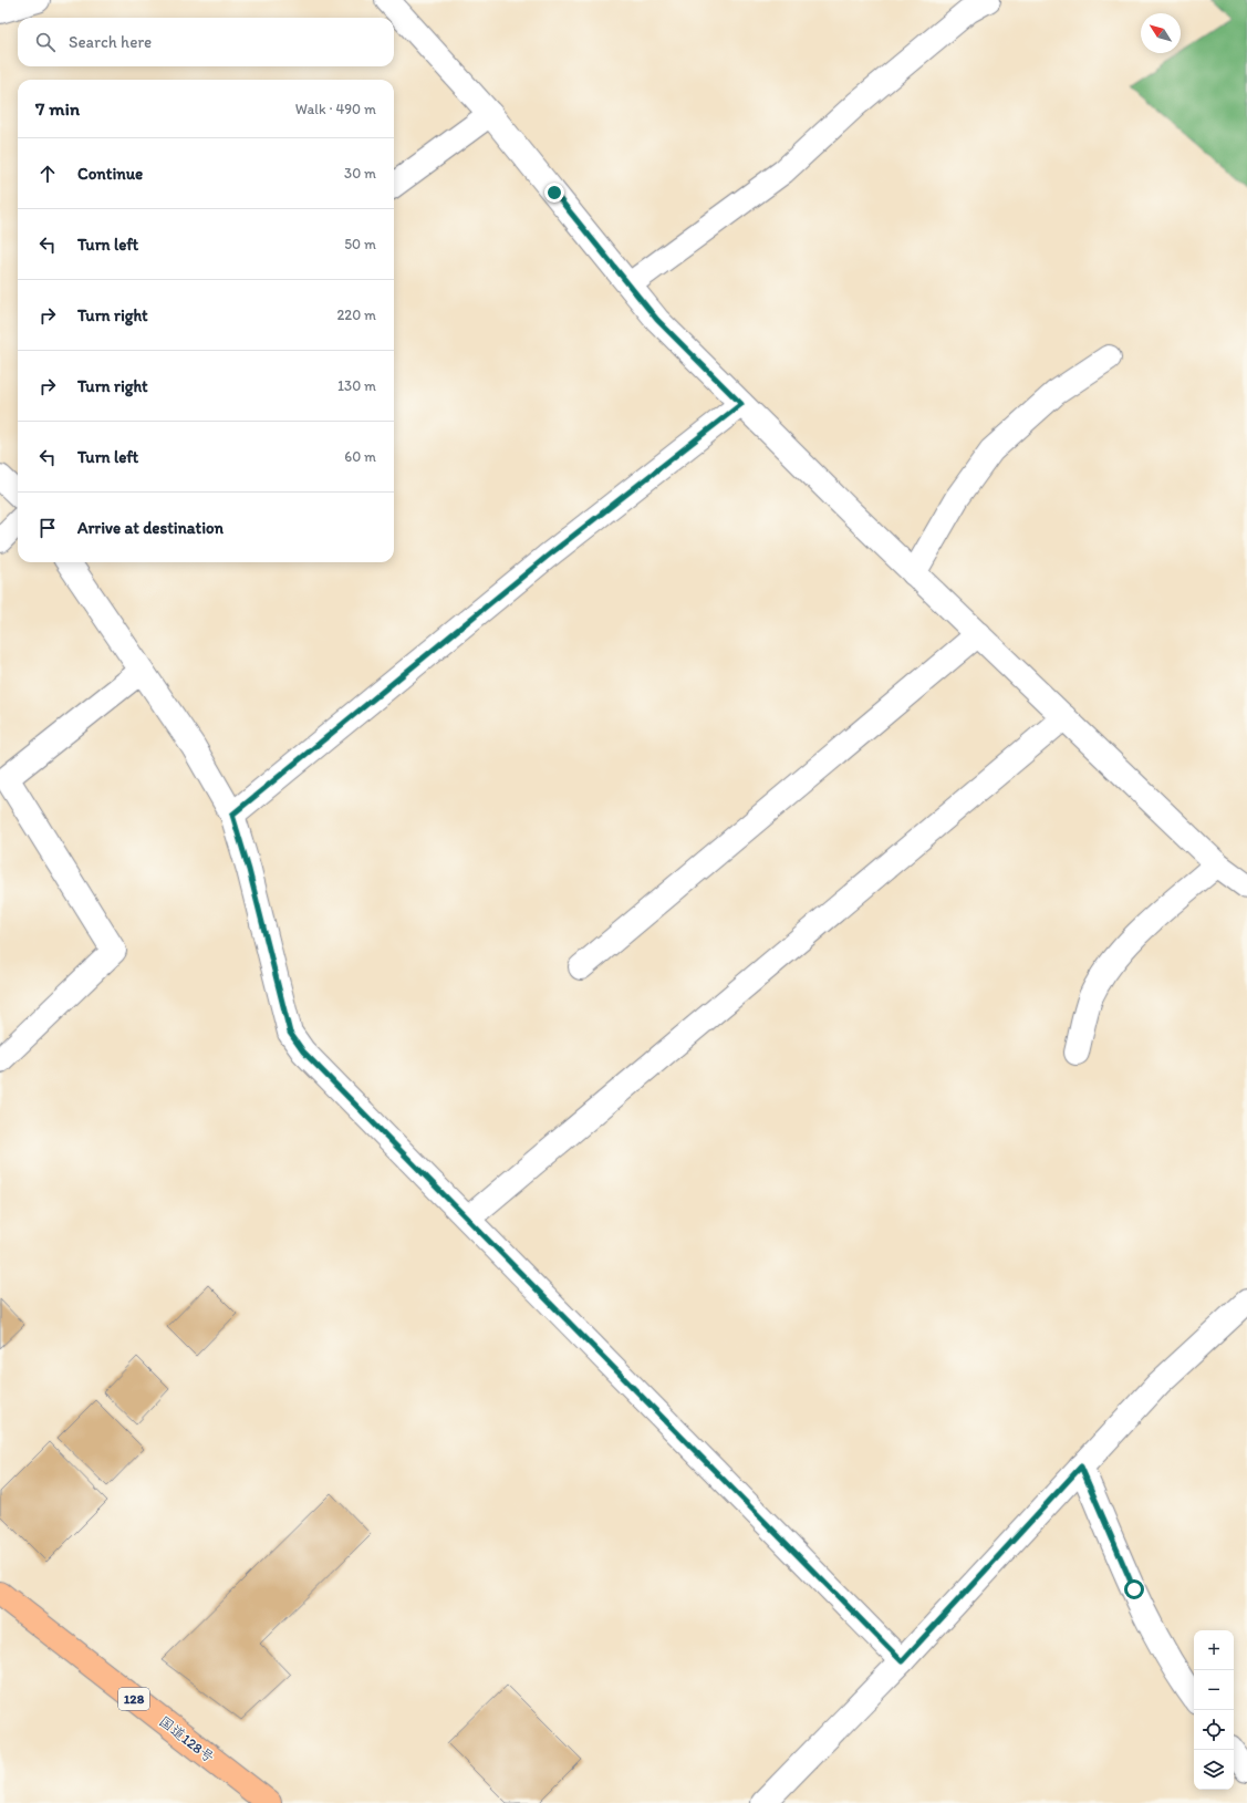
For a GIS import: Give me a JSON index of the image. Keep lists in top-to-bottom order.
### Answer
{
  "streets": {
    "highway": ["128", "国道128号"]
  },
  "north": "top left",
  "page": {
    "search": "Search here",
    "heading": ["7 min", "Walk · 490 m"],
    "list": [
      ["Continue", "30 m"],
      ["Turn left", "50 m"],
      ["Turn right", "220 m"],
      ["Turn right", "130 m"],
      ["Turn left", "60 m"],
      "Arrive at destination"
    ],
    "map_buttons": ["+", "−"]
  }
}
